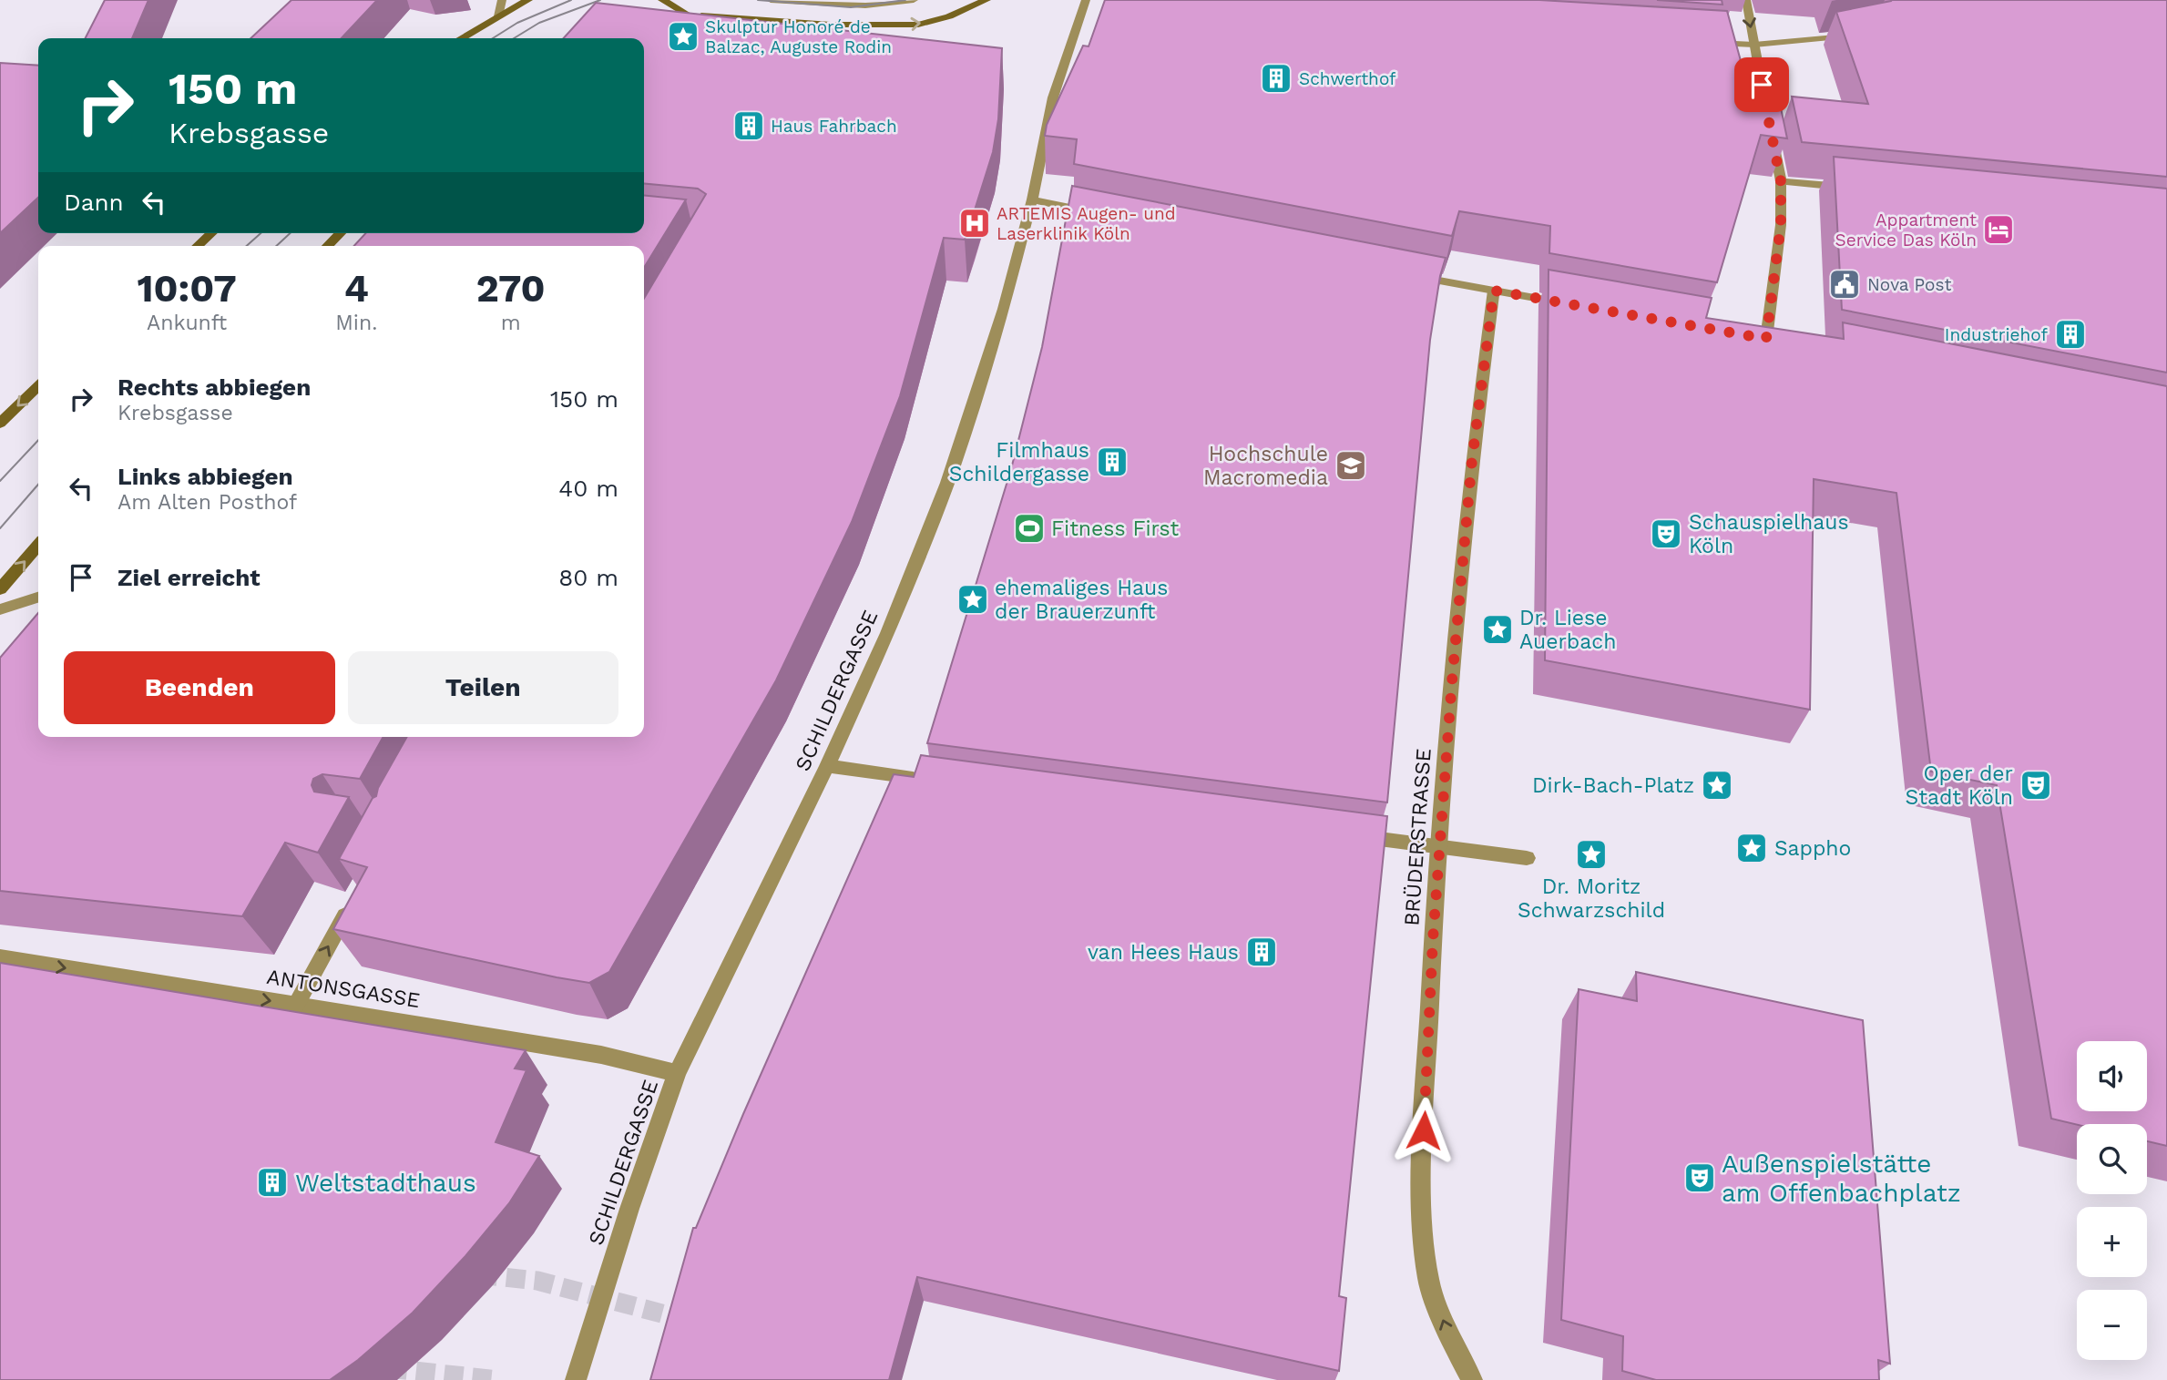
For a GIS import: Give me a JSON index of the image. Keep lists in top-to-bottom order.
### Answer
{
  "streets": {
    "street": ["SCHILDERGASSE", "BRÜDERSTRASSE", "ANTONSGASSE"]
  },
  "crossings": [
    ["SCHILDERGASSE", "ANTONSGASSE"]
  ],
  "one_way": ["BRÜDERSTRASSE", "ANTONSGASSE"],
  "places": {
    "place": [
      "Skulptur Honoré de Balzac, Auguste Rodin",
      "ehemaliges Haus der Brauerzunft",
      "Dr. Liese Auerbach",
      "Dirk-Bach-Platz",
      "Sappho",
      "Dr. Moritz Schwarzschild"
    ],
    "building": [
      "Schwerthof",
      "Haus Fahrbach",
      "Industriehof",
      "Filmhaus Schildergasse",
      "van Hees Haus",
      "Weltstadthaus"
    ],
    "hospital": ["ARTEMIS Augen- und Laserklinik Köln"],
    "hotel": ["Appartment Service Das Köln"],
    "public building": ["Nova Post"],
    "school or university": ["Hochschule Macromedia"],
    "sports": ["Fitness First"],
    "theatre": ["Schauspielhaus Köln", "Oper der Stadt Köln", "Außenspielstätte am Offenbachplatz"]
  },
  "page": {
    "turn": ["150 m", "Krebsgasse"],
    "then": "Dann",
    "eta": [
      "10:07",
      "Ankunft",
      "4",
      "Min.",
      "270",
      "m"
    ],
    "list": [
      {
        "name": "Rechts abbiegen",
        "note": "Krebsgasse",
        "value": "150 m"
      },
      {
        "name": "Links abbiegen",
        "note": "Am Alten Posthof",
        "value": "40 m"
      },
      {
        "name": "Ziel erreicht",
        "value": "80 m"
      }
    ],
    "buttons": ["Beenden", "Teilen"],
    "map_buttons": ["+", "−"]
  }
}
